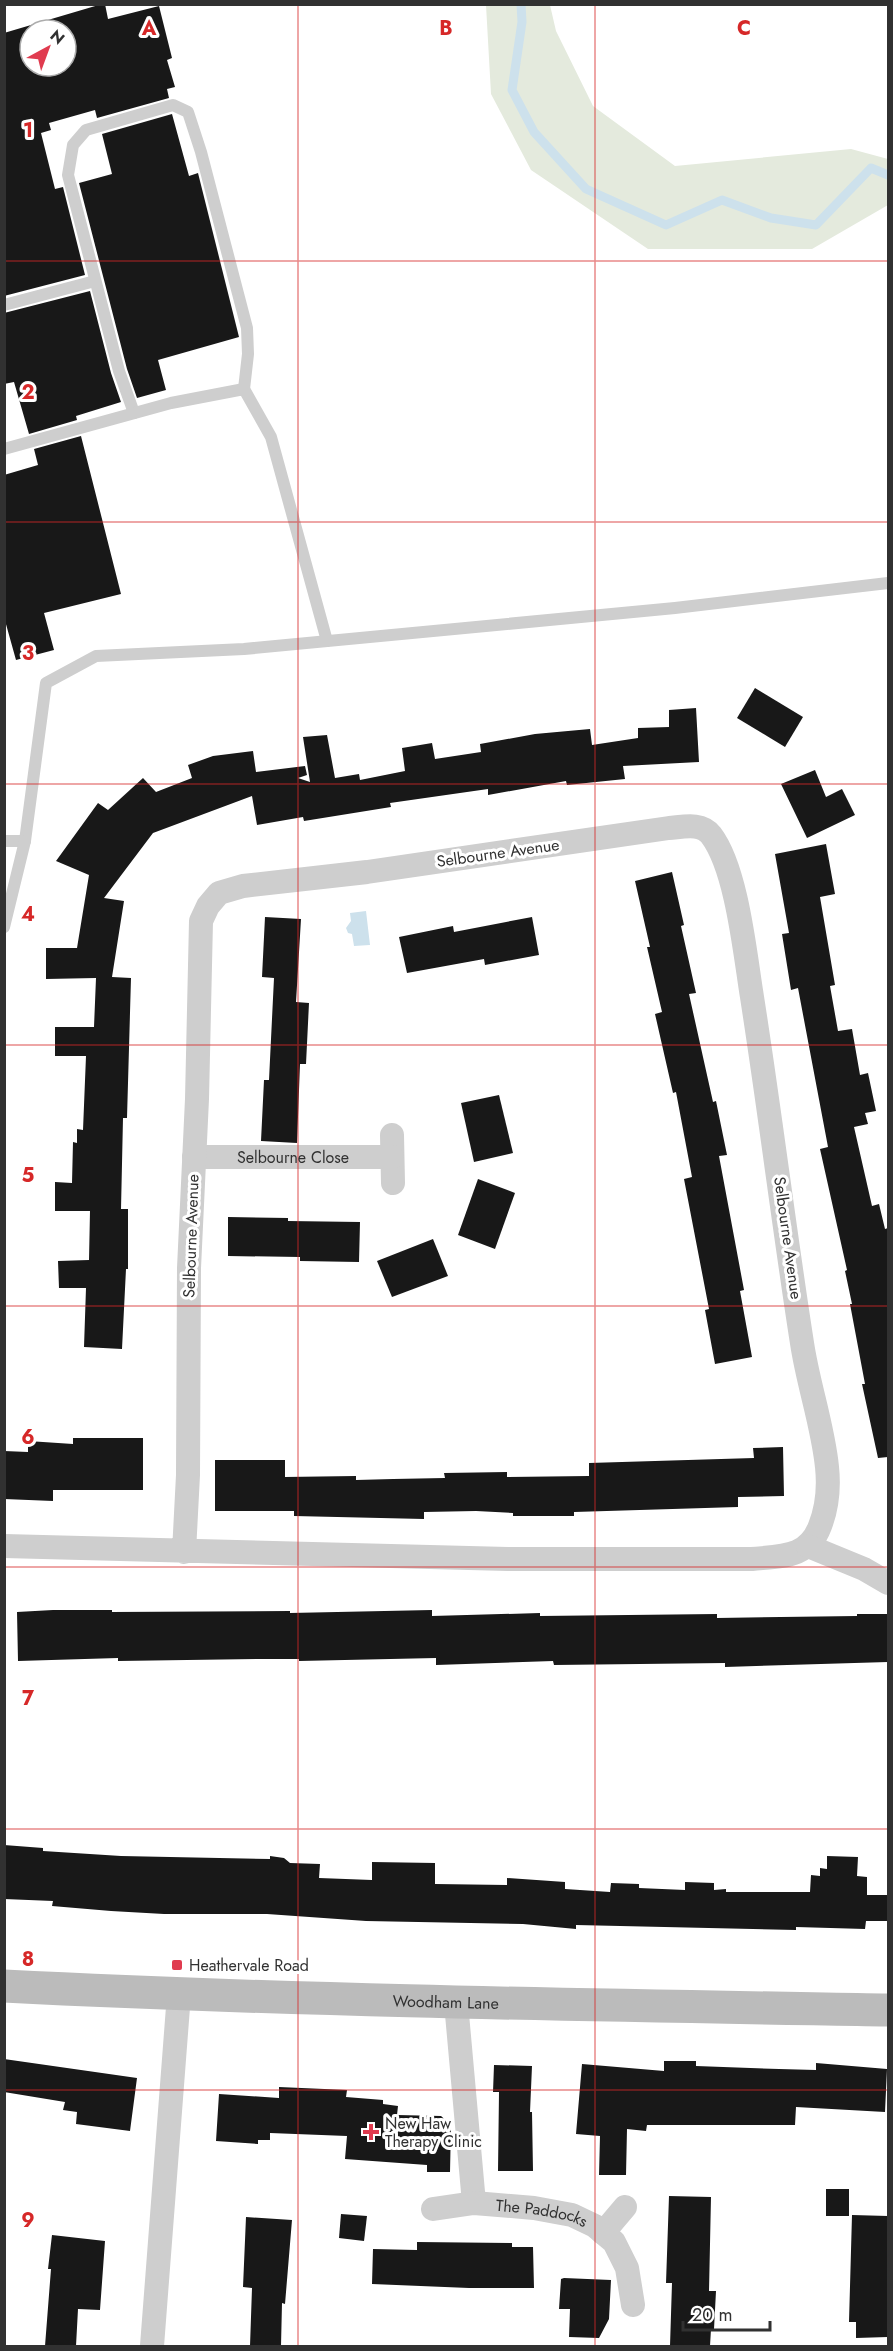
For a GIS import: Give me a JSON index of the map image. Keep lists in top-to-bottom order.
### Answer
{
  "streets": {
    "main road": ["Woodham Lane"],
    "street": ["Selbourne Avenue", "Selbourne Close", "The Paddocks"]
  },
  "crossings": [
    ["Selbourne Avenue", "Selbourne Close"],
    ["Woodham Lane", "The Paddocks"]
  ],
  "places": {
    "transit": ["Heathervale Road"],
    "health": ["New Haw Therapy Clinic"]
  },
  "scale_bar": "20 m",
  "north": "top right",
  "grid": {
    "columns": ["A", "B", "C"],
    "rows": [
      "1",
      "2",
      "3",
      "4",
      "5",
      "6",
      "7",
      "8",
      "9"
    ]
  }
}
